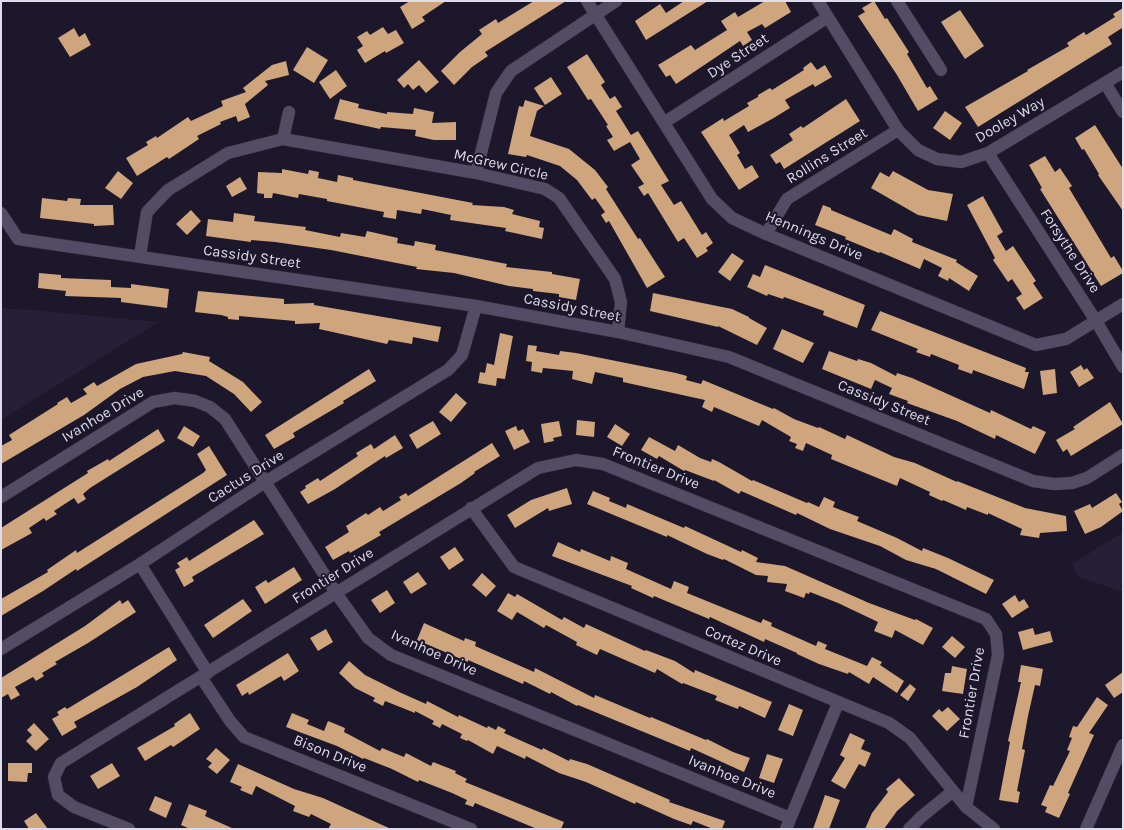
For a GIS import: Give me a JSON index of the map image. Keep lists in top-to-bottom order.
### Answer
{
  "streets": {
    "street": [
      "Dye Street",
      "Dooley Way",
      "Rollins Street",
      "McGrew Circle",
      "Hennings Drive",
      "Forsythe Drive",
      "Cassidy Street",
      "Ivanhoe Drive",
      "Frontier Drive",
      "Cactus Drive",
      "Cortez Drive",
      "Bison Drive"
    ]
  },
  "crossings": [
    ["Dye Street", "Dooley Way"],
    ["Dye Street", "Hennings Drive"],
    ["Dooley Way", "Rollins Street"],
    ["Dooley Way", "Forsythe Drive"],
    ["Rollins Street", "Hennings Drive"],
    ["McGrew Circle", "Cassidy Street"],
    ["Hennings Drive", "Forsythe Drive"],
    ["Cassidy Street", "Cactus Drive"],
    ["Ivanhoe Drive", "Frontier Drive"],
    ["Ivanhoe Drive", "Cactus Drive"],
    ["Frontier Drive", "Cortez Drive"],
    ["Frontier Drive", "Bison Drive"],
    ["Cactus Drive", "Bison Drive"]
  ]
}
